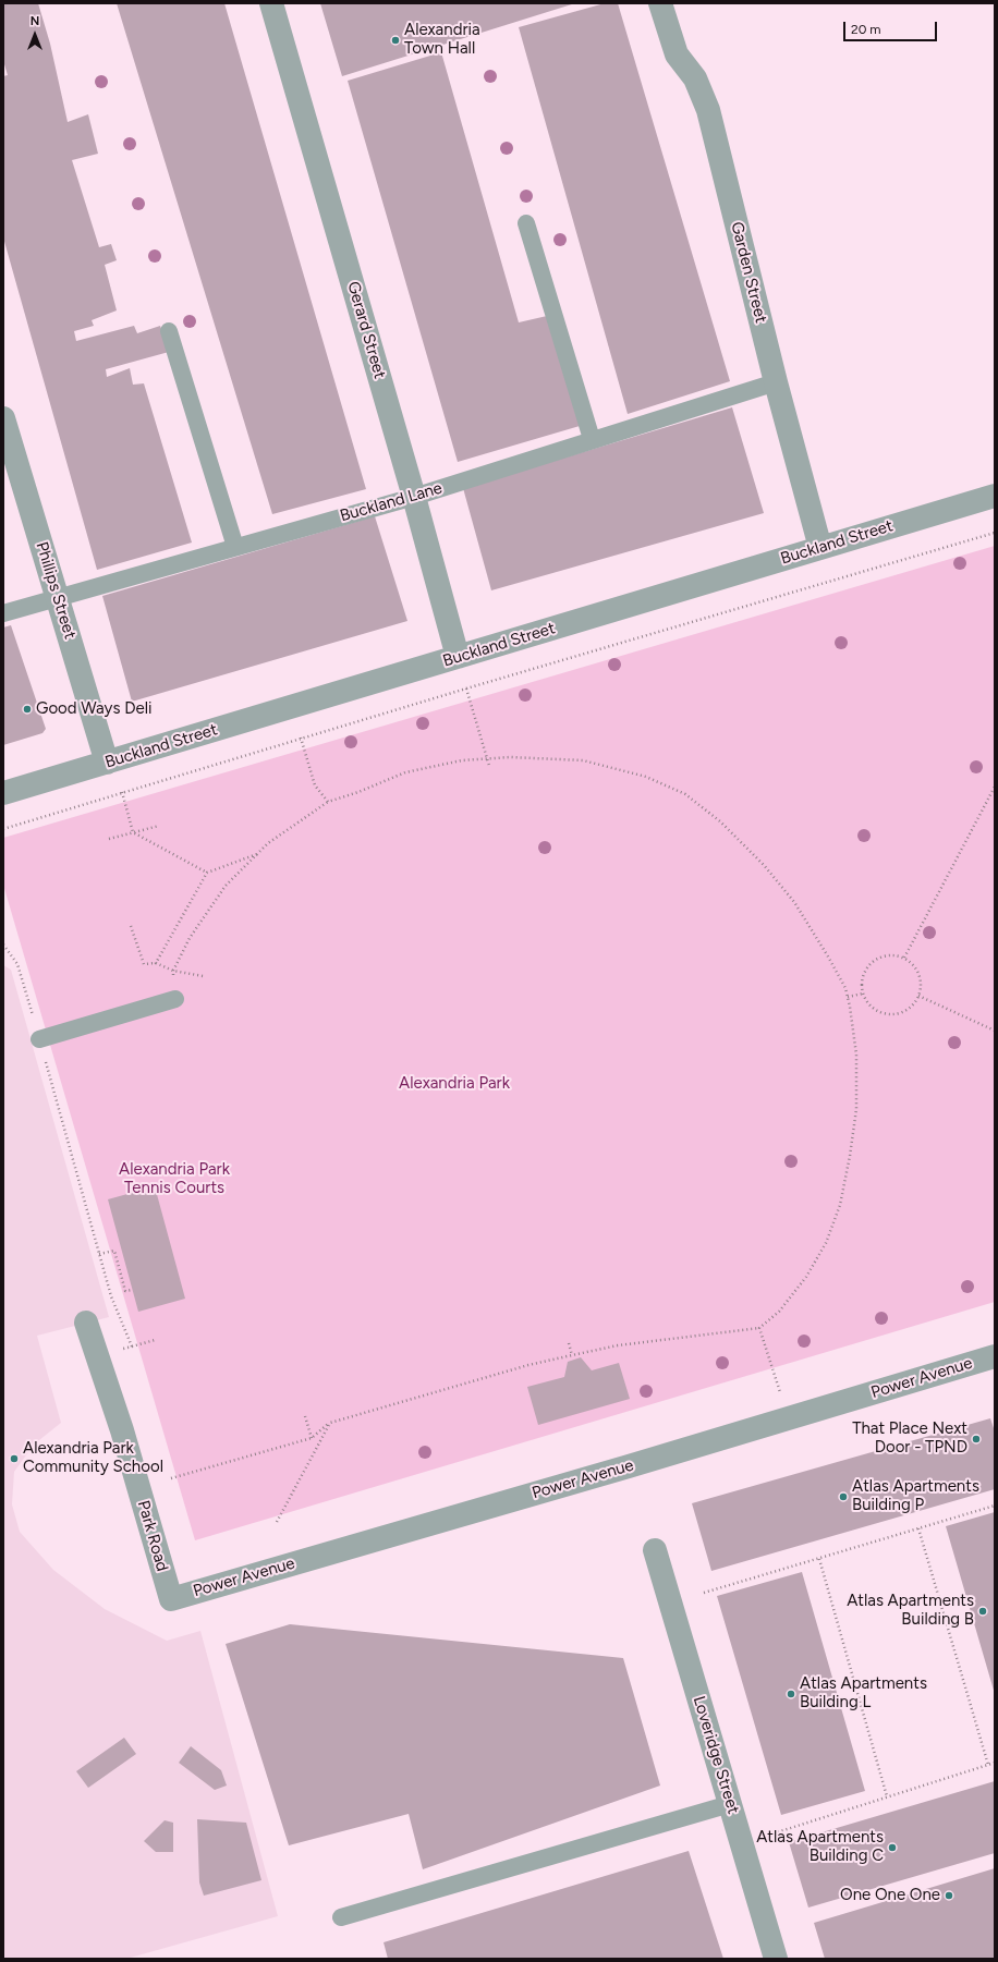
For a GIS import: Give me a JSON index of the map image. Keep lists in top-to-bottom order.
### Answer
{
  "streets": {
    "street": [
      "Garden Street",
      "Gerard Street",
      "Buckland Street",
      "Phillips Street",
      "Power Avenue",
      "Park Road",
      "Loveridge Street"
    ],
    "lane": ["Buckland Lane"]
  },
  "crossings": [
    ["Garden Street", "Buckland Lane"],
    ["Garden Street", "Buckland Street"],
    ["Gerard Street", "Buckland Lane"],
    ["Gerard Street", "Buckland Street"],
    ["Buckland Lane", "Phillips Street"],
    ["Buckland Street", "Phillips Street"],
    ["Power Avenue", "Park Road"]
  ],
  "parks": ["Alexandria Park", "Alexandria Park Tennis Courts"],
  "places": [
    "Alexandria Town Hall",
    "Good Ways Deli",
    "That Place Next Door - TPND",
    "Alexandria Park Community School",
    "Atlas Apartments Building P",
    "Atlas Apartments Building B",
    "Atlas Apartments Building L",
    "Atlas Apartments Building C",
    "One One One"
  ],
  "scale_bar": "20 m",
  "north": "top"
}
